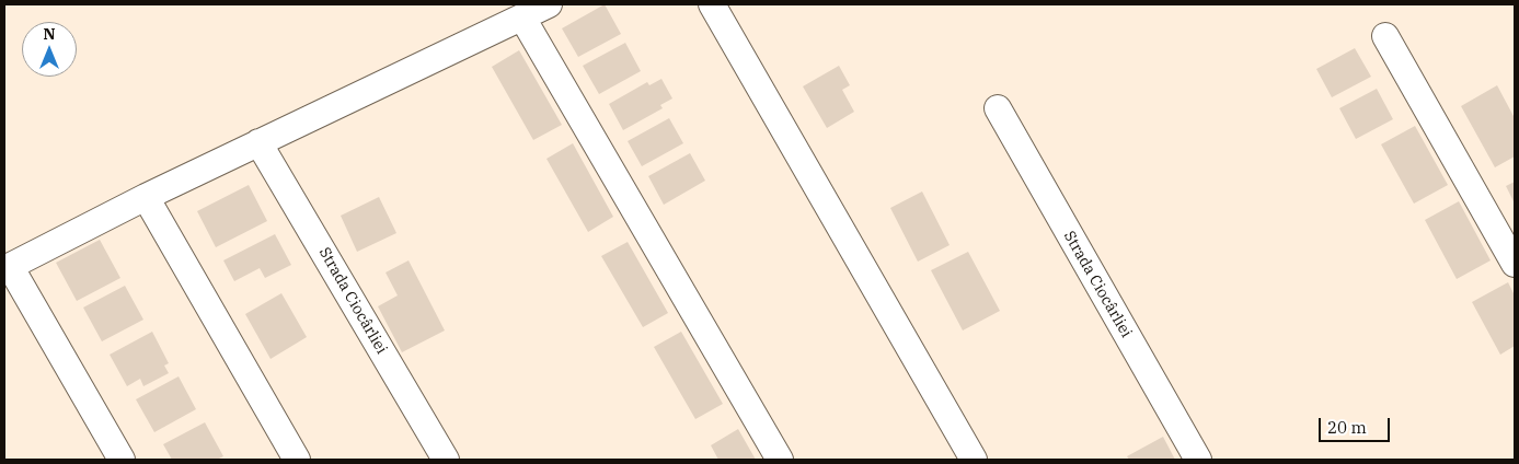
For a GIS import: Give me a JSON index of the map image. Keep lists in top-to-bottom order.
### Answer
{
  "streets": {
    "street": ["Strada Ciocârliei"]
  },
  "scale_bar": "20 m",
  "north": "top"
}
